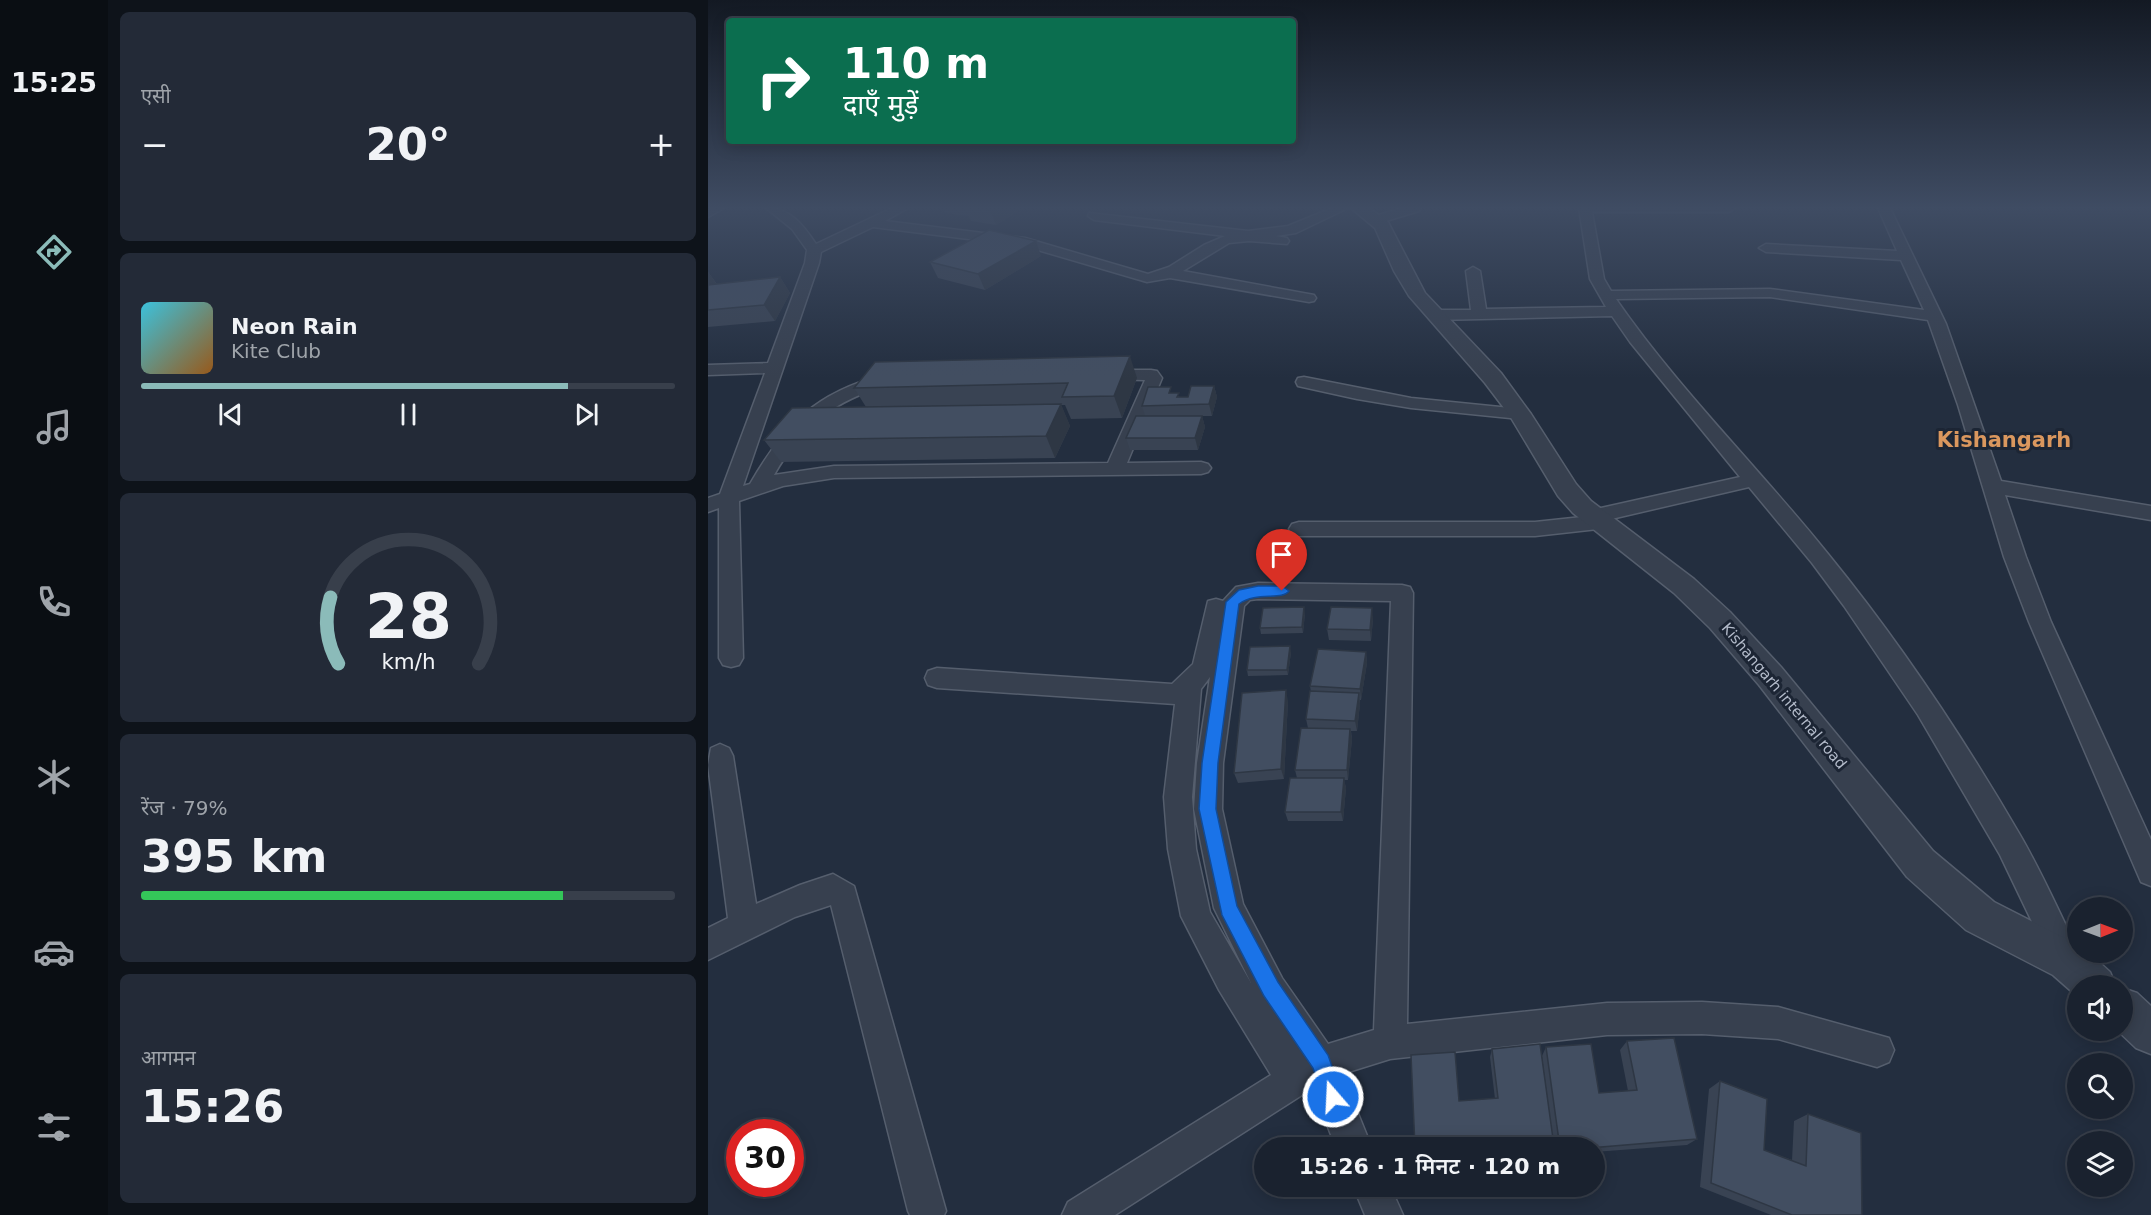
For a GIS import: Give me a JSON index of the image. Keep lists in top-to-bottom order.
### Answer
{
  "streets": {
    "street": ["Kishangarh internal road"]
  },
  "districts": ["Kishangarh"],
  "north": "right",
  "page": {
    "tabs": "15:25",
    "tile": [
      "एसी",
      ["रेंज · 79%", "395 km"],
      ["आगमन", "15:26"]
    ],
    "turn": ["110 m", "दाएँ मुड़ें"],
    "heat": ["−", "20°", "+"],
    "song": ["Neon Rain", "Kite Club"],
    "limit": "30",
    "trip": "15:26 · 1 मिनट · 120 m",
    "gauge": ["28", "km/h"]
  }
}
